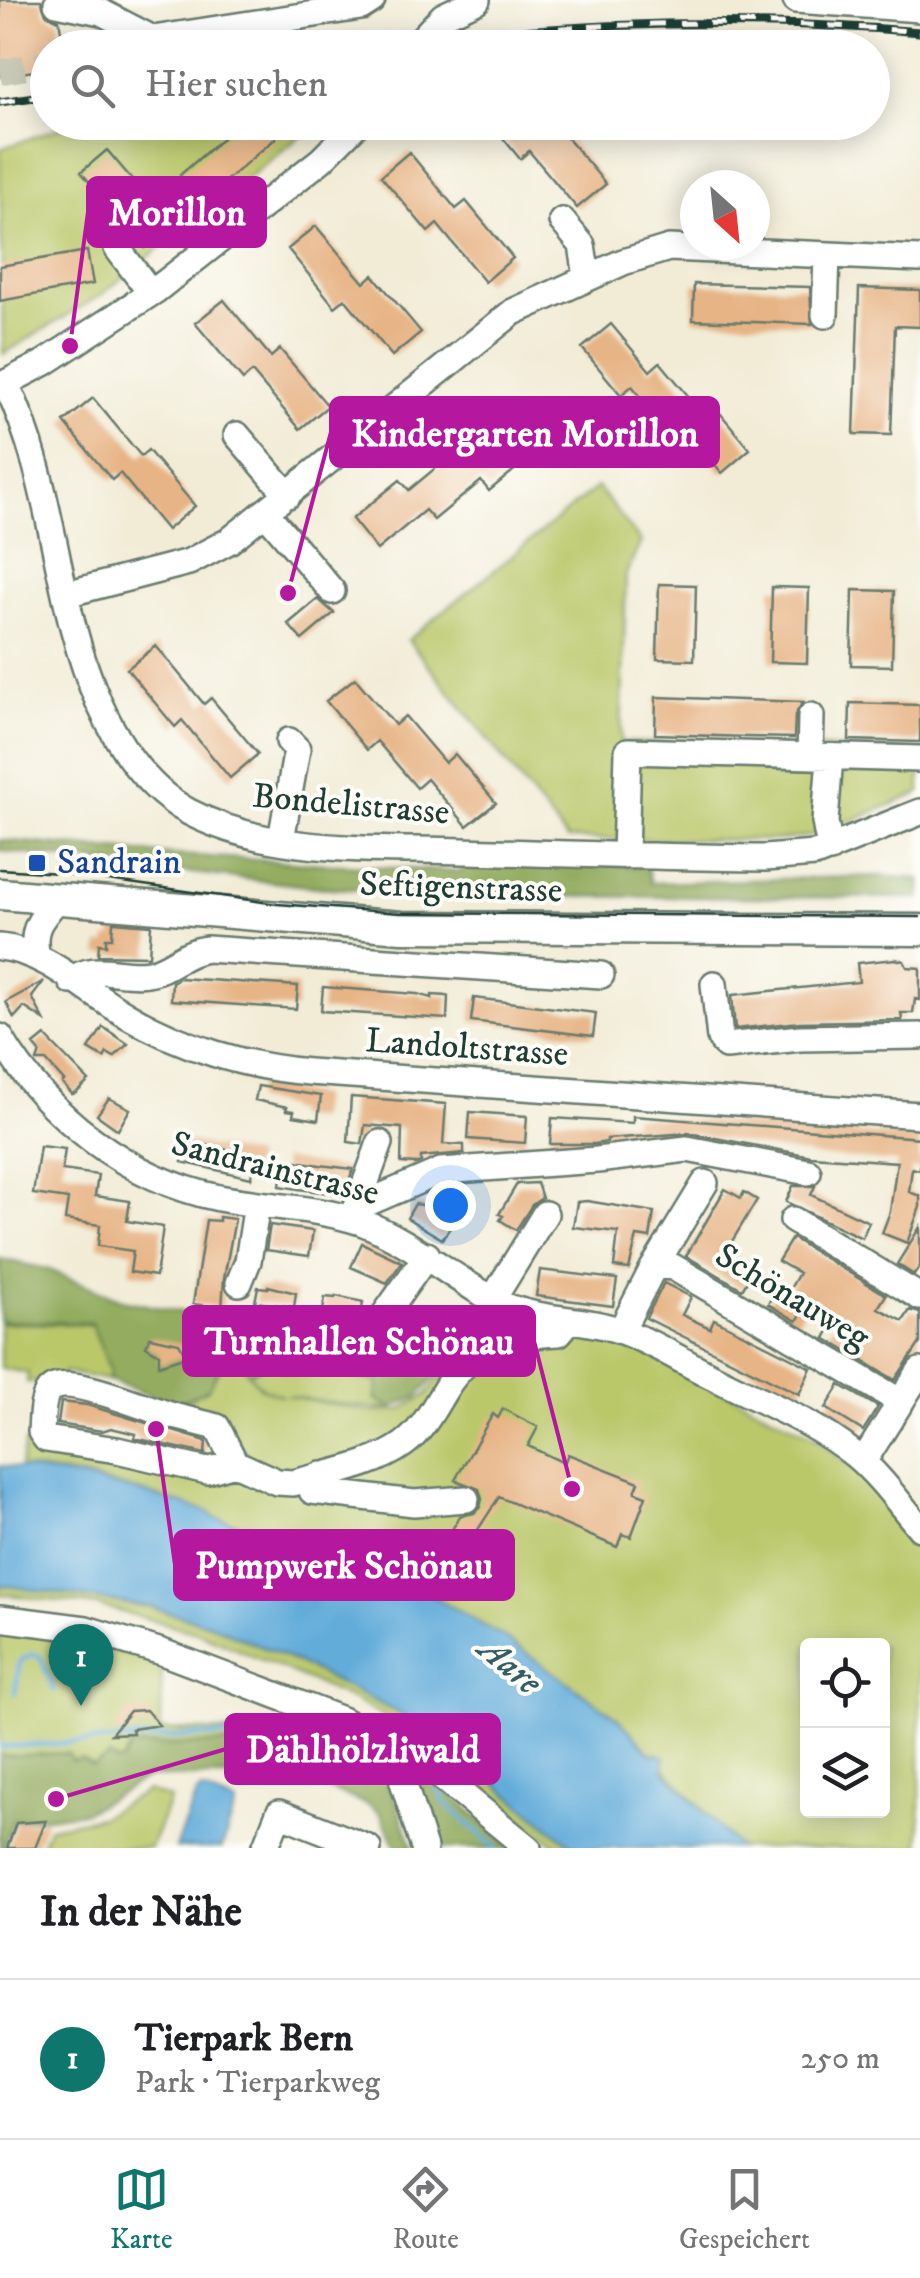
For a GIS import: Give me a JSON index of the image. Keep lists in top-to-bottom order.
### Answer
{
  "streets": {
    "main road": ["Seftigenstrasse"],
    "street": [
      "Bondelistrasse",
      "Landoltstrasse",
      "Sandrainstrasse",
      "Schönauweg"
    ]
  },
  "water": ["Aare"],
  "places": {
    "other": [
      "Morillon",
      "Kindergarten Morillon",
      "Pumpwerk Schönau",
      "Turnhallen Schönau",
      "Dählhölzliwald"
    ],
    "transit": ["Sandrain"]
  },
  "north": "bottom right",
  "page": {
    "search": "Hier suchen",
    "pins": "1",
    "heading": "In der Nähe",
    "list": [
      {
        "mark": "1",
        "name": "Tierpark Bern",
        "note": "Park · Tierparkweg",
        "value": "250 m"
      }
    ],
    "nav": ["Karte", "Route", "Gespeichert"]
  }
}
